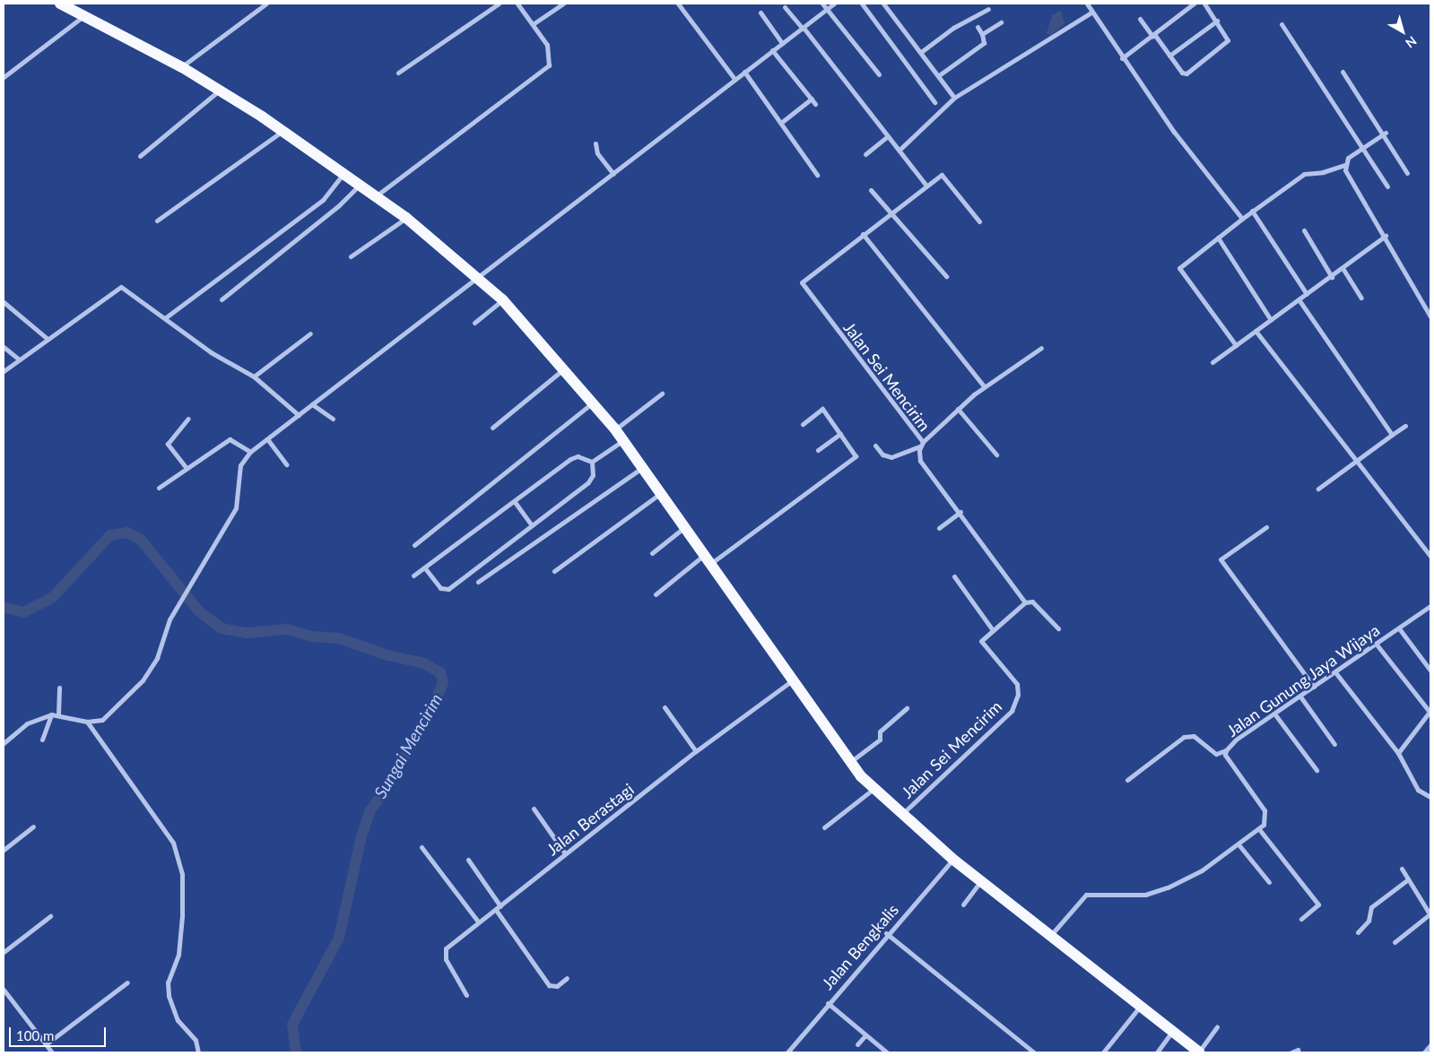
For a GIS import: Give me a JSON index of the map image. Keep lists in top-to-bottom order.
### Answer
{
  "streets": {
    "street": [
      "Jalan Sei Mencirim",
      "Jalan Gunung Jaya Wijaya",
      "Jalan Berastagi",
      "Jalan Bengkalis"
    ]
  },
  "water": ["Sungai Mencirim"],
  "scale_bar": "100 m",
  "north": "bottom right"
}
